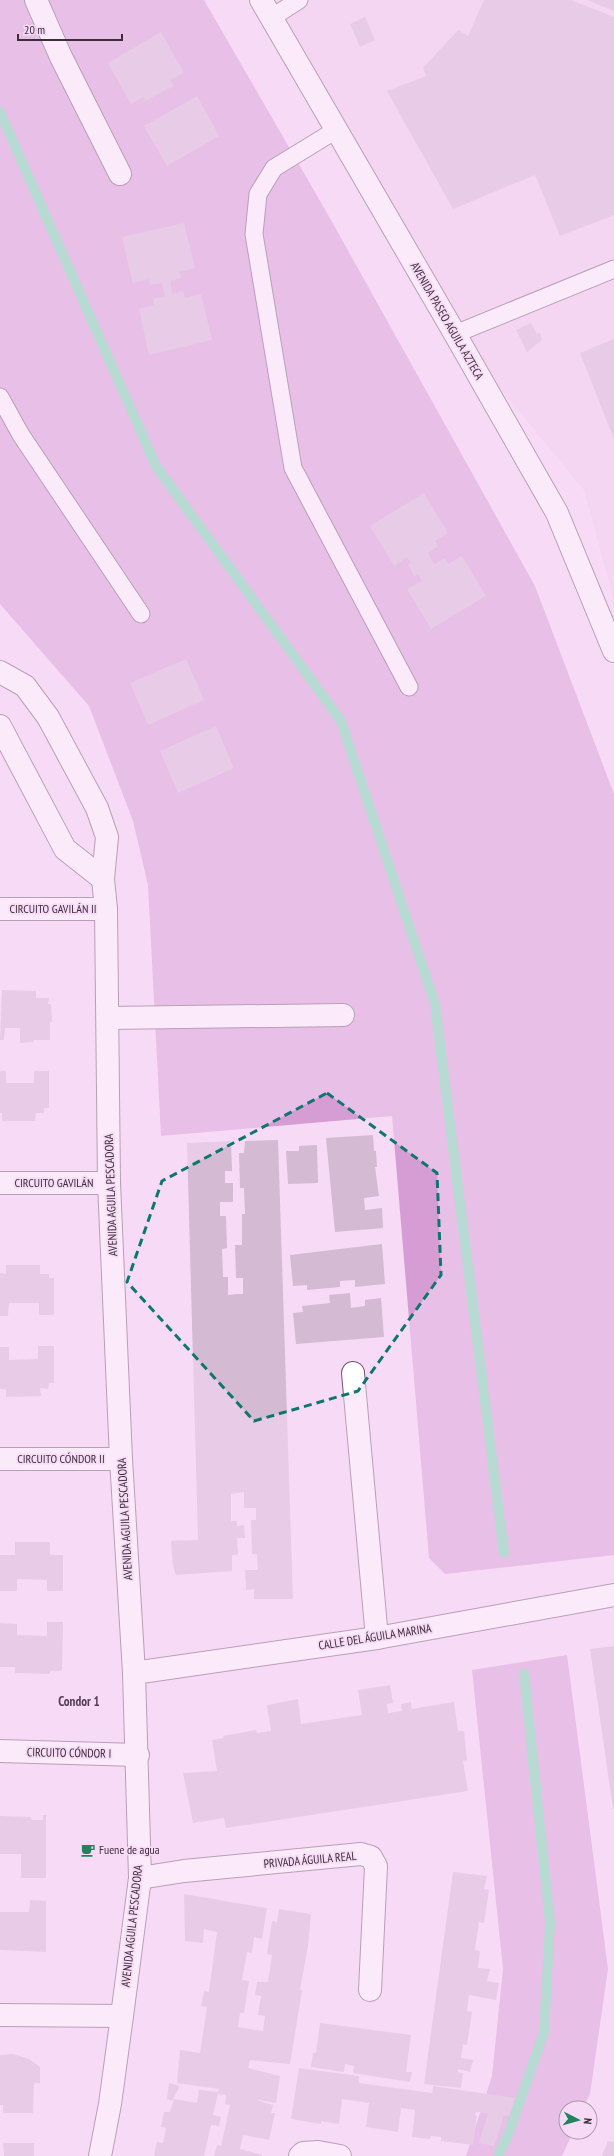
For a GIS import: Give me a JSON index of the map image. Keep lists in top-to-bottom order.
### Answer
{
  "streets": {
    "street": [
      "AVENIDA PASEO AGUILA AZTECA",
      "CIRCUITO GAVILÁN II",
      "CIRCUITO GAVILÁN",
      "AVENIDA AGUILA PESCADORA",
      "CIRCUITO CÓNDOR II",
      "CALLE DEL ÁGUILA MARINA",
      "CIRCUITO CÓNDOR I",
      "PRIVADA ÁGUILA REAL"
    ]
  },
  "crossings": [
    ["CIRCUITO GAVILÁN II", "AVENIDA AGUILA PESCADORA"],
    ["CIRCUITO GAVILÁN", "AVENIDA AGUILA PESCADORA"],
    ["AVENIDA AGUILA PESCADORA", "CIRCUITO CÓNDOR II"],
    ["AVENIDA AGUILA PESCADORA", "CALLE DEL ÁGUILA MARINA"],
    ["AVENIDA AGUILA PESCADORA", "CIRCUITO CÓNDOR I"],
    ["AVENIDA AGUILA PESCADORA", "PRIVADA ÁGUILA REAL"]
  ],
  "districts": ["Condor 1"],
  "places": {
    "cafe": ["Fuene de agua"]
  },
  "scale_bar": "20 m",
  "north": "right"
}
